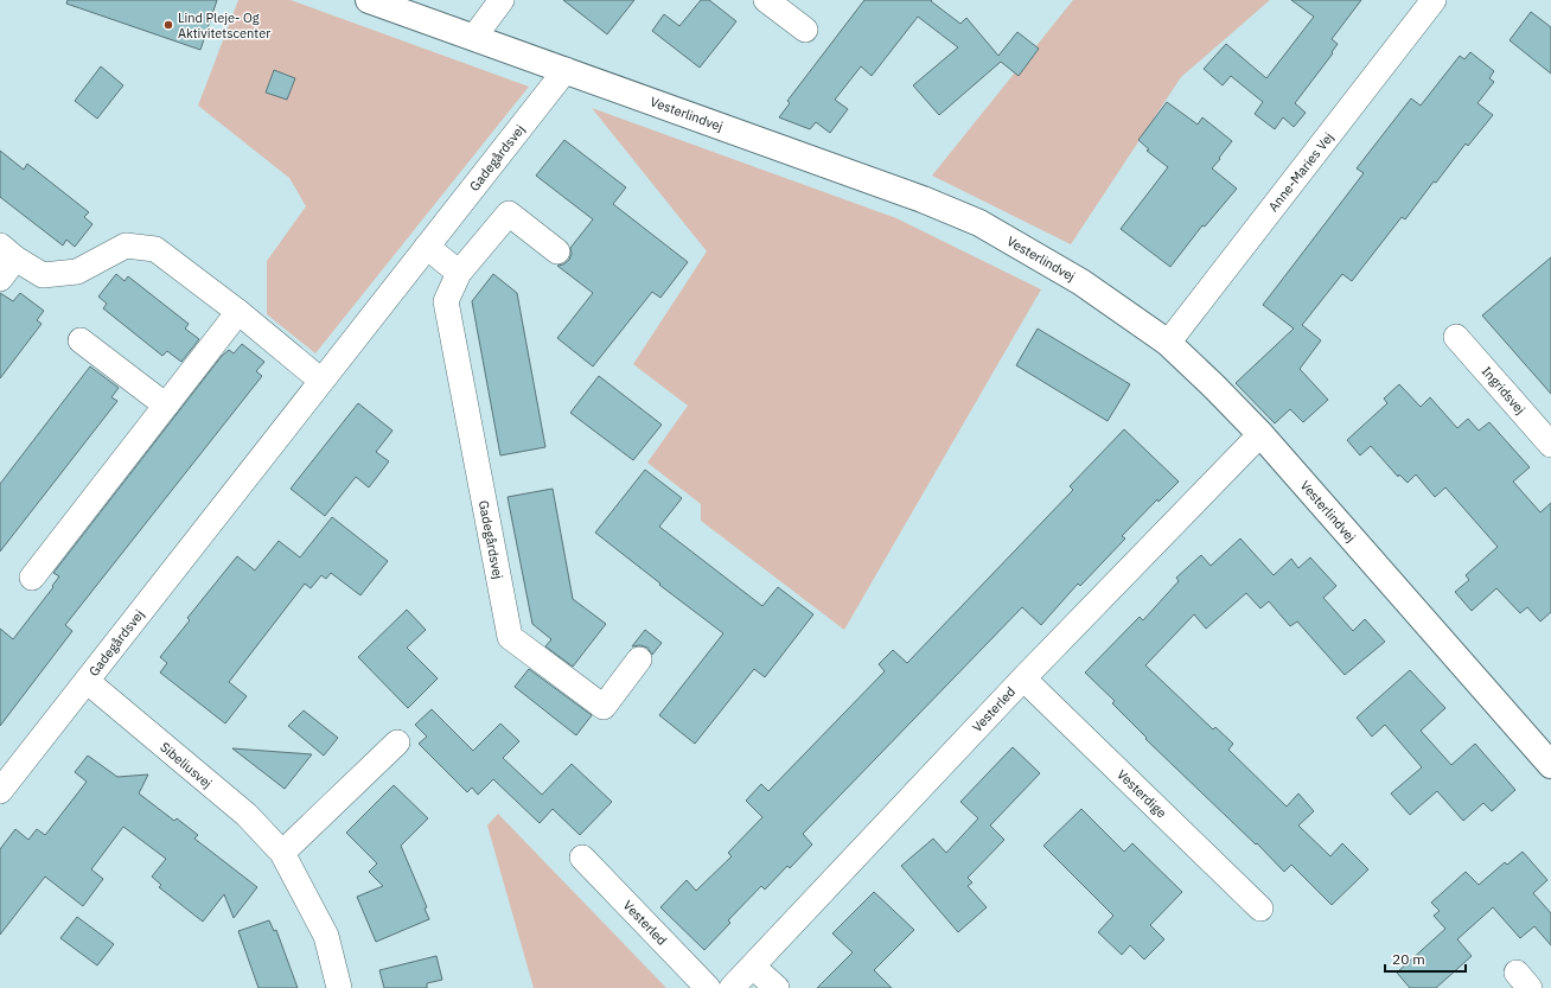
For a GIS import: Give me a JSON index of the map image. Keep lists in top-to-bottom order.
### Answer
{
  "streets": {
    "street": [
      "Vesterlindvej",
      "Gadegårdsvej",
      "Anne-Maries Vej",
      "Ingridsvej",
      "Vesterled",
      "Sibeliusvej",
      "Vesterdige"
    ]
  },
  "crossings": [
    ["Vesterlindvej", "Gadegårdsvej"],
    ["Vesterlindvej", "Anne-Maries Vej"],
    ["Vesterlindvej", "Vesterled"],
    ["Gadegårdsvej", "Sibeliusvej"],
    ["Vesterled", "Vesterdige"]
  ],
  "places": ["Lind Pleje- Og Aktivitetscenter"],
  "scale_bar": "20 m"
}
